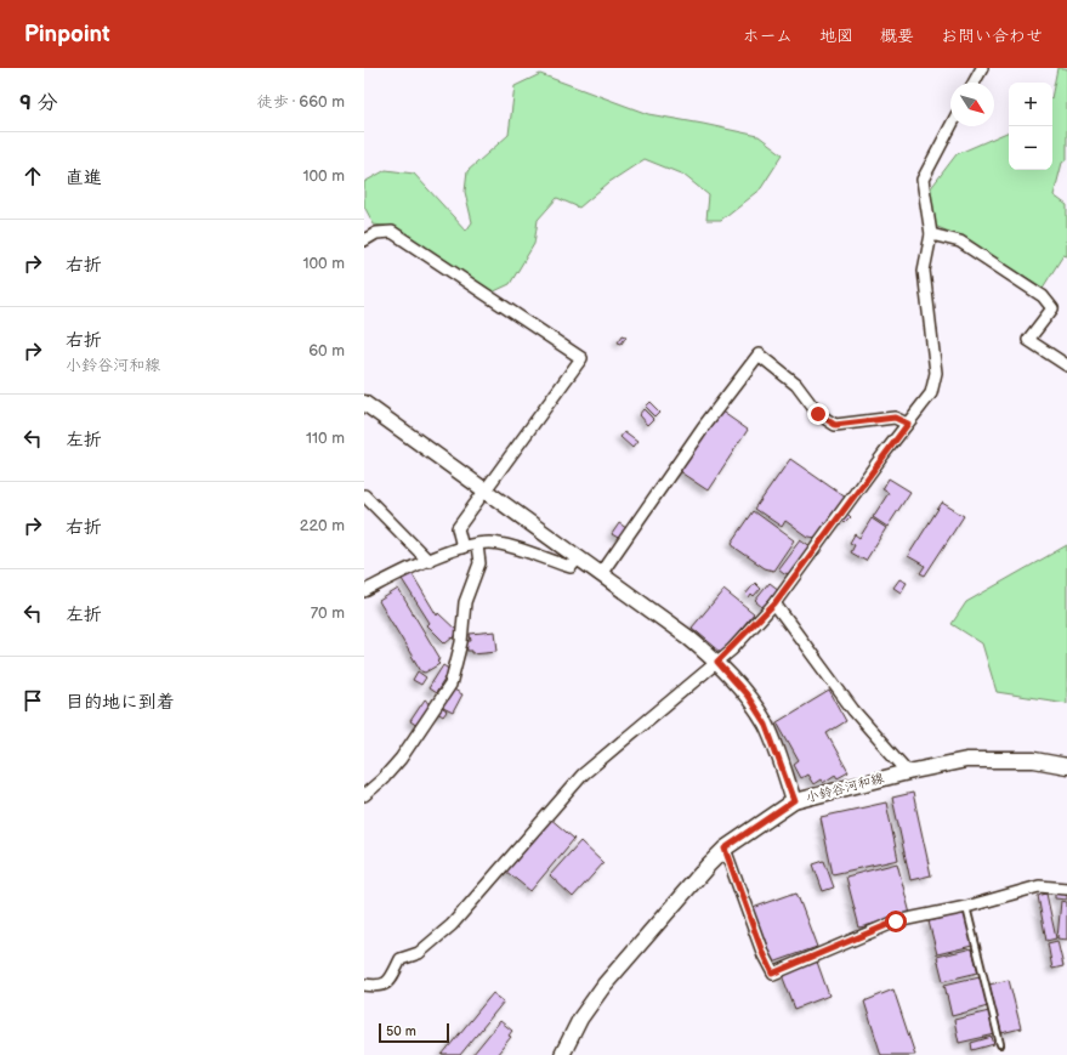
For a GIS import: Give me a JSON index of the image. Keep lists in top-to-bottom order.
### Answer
{
  "streets": {
    "main road": ["小鈴谷河和線"]
  },
  "scale_bar": "50 m",
  "north": "bottom right",
  "page": {
    "header": "Pinpoint",
    "nav": [
      "ホーム",
      "地図",
      "概要",
      "お問い合わせ"
    ],
    "heading": ["9 分", "徒歩 · 660 m"],
    "map_buttons": ["+", "−"],
    "list": [
      ["直進", "100 m"],
      ["右折", "100 m"],
      ["右折", "小鈴谷河和線", "60 m"],
      ["左折", "110 m"],
      ["右折", "220 m"],
      ["左折", "70 m"],
      "目的地に到着"
    ],
    "scale": "50 m"
  }
}
